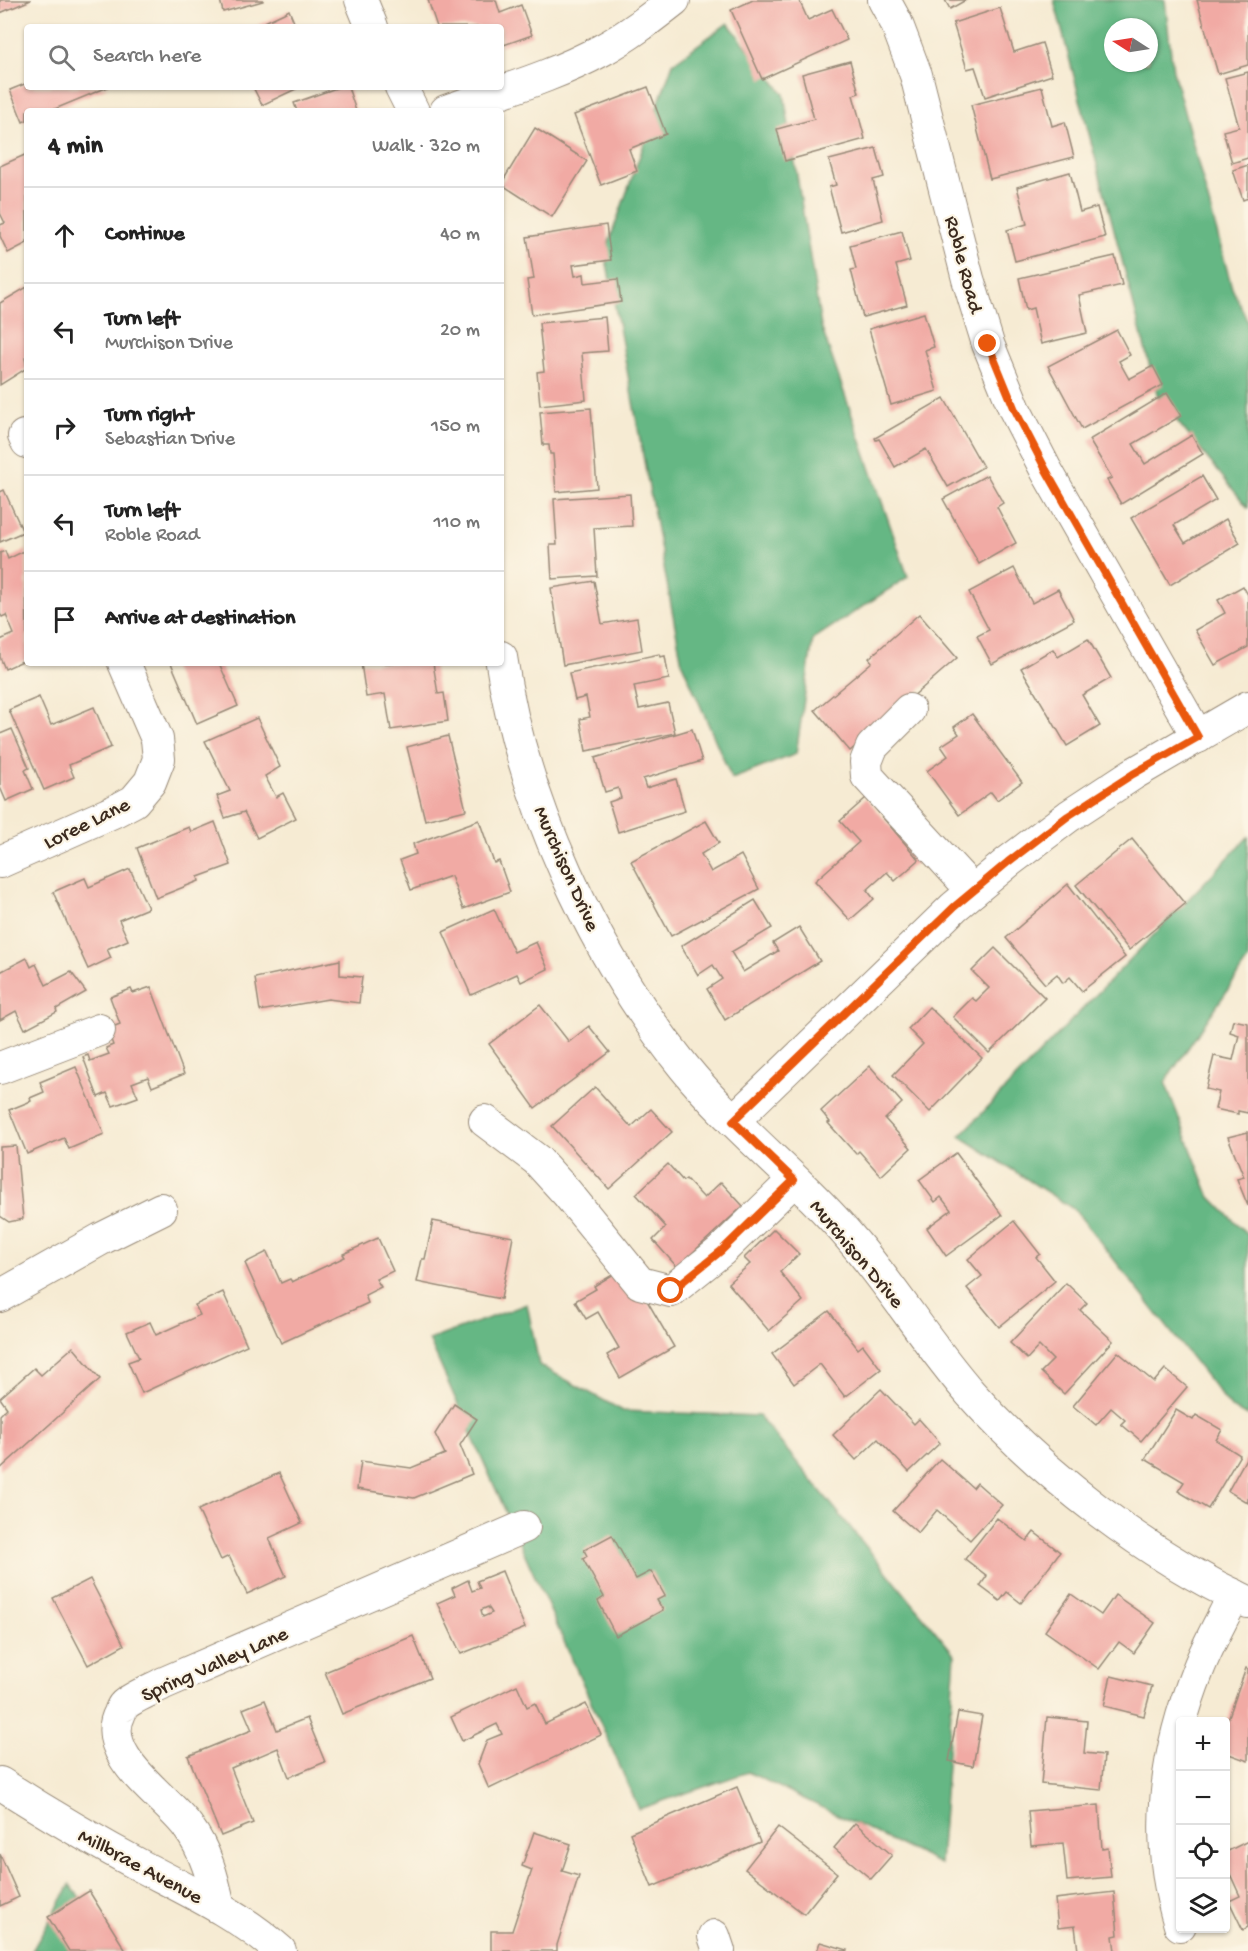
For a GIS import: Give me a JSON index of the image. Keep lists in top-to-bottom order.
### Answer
{
  "streets": {
    "street": [
      "Roble Road",
      "Loree Lane",
      "Murchison Drive",
      "Spring Valley Lane",
      "Millbrae Avenue"
    ]
  },
  "crossings": [
    ["Spring Valley Lane", "Millbrae Avenue"]
  ],
  "north": "left",
  "page": {
    "search": "Search here",
    "heading": ["4 min", "Walk · 320 m"],
    "list": [
      ["Continue", "40 m"],
      ["Turn left", "Murchison Drive", "20 m"],
      ["Turn right", "Sebastian Drive", "150 m"],
      ["Turn left", "Roble Road", "110 m"],
      "Arrive at destination"
    ],
    "map_buttons": ["+", "−"]
  }
}
